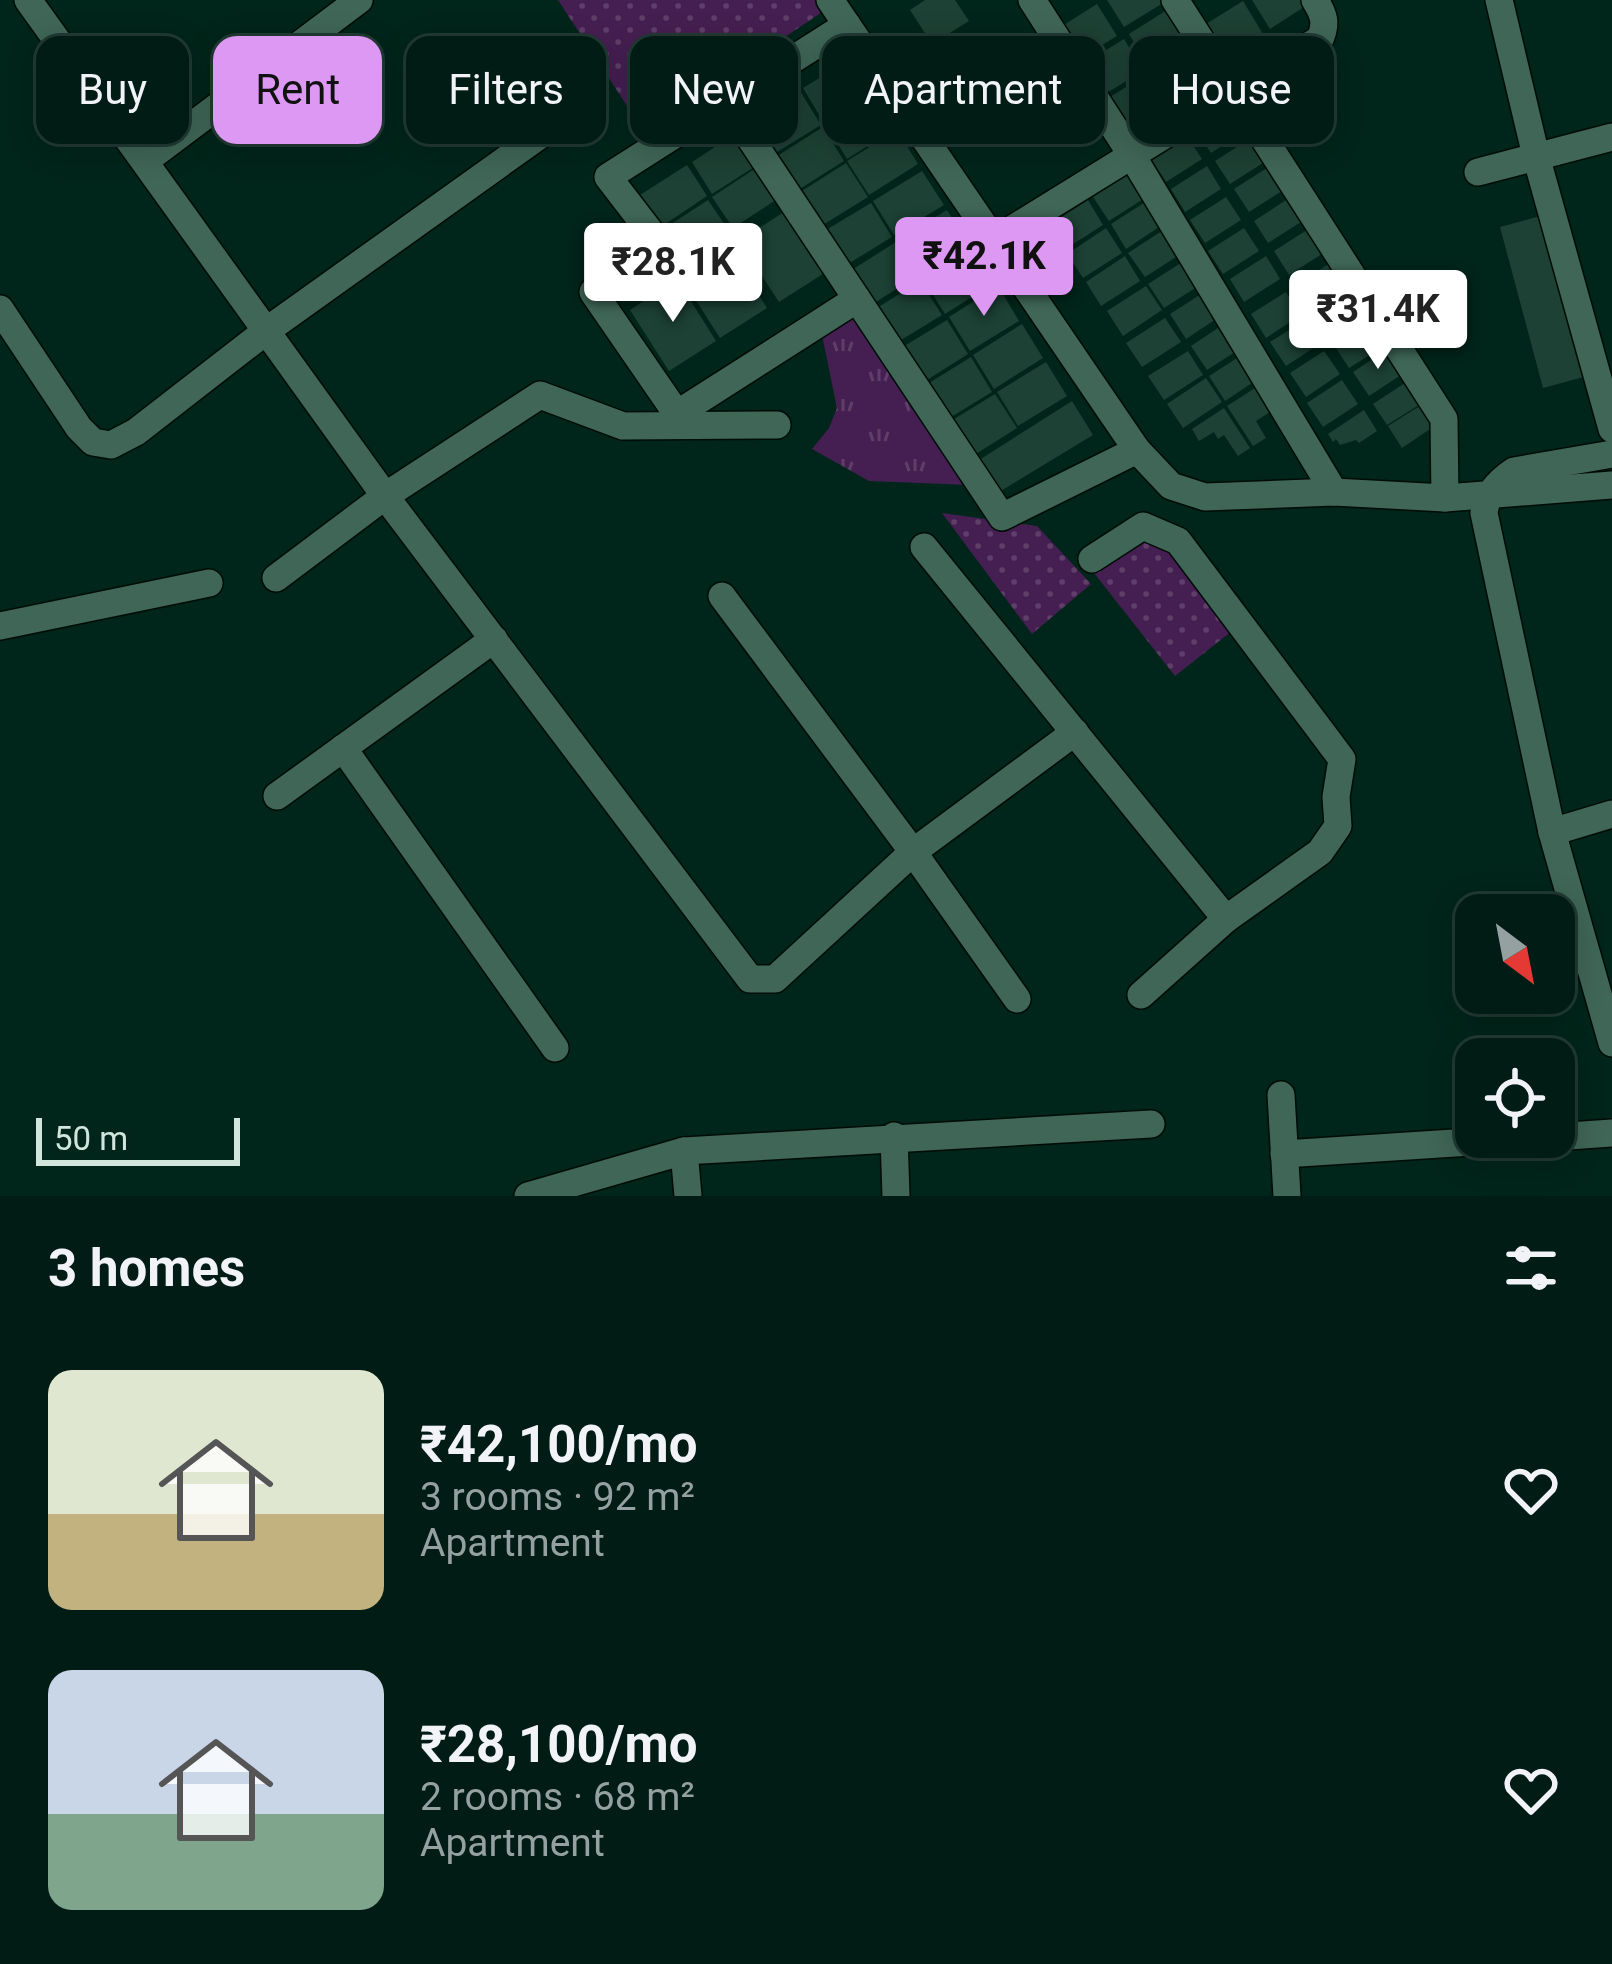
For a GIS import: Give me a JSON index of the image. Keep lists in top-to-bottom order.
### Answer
{
  "scale_bar": "50 m",
  "north": "bottom right",
  "page": {
    "chip": [
      "Buy",
      "Rent",
      "Filters",
      "New",
      "Apartment",
      "House"
    ],
    "price": ["₹42.1K", "₹28.1K", "₹31.4K"],
    "scale": "50 m",
    "heading": "3 homes",
    "list": [
      {
        "name": "₹42,100/mo",
        "note": "3 rooms · 92 m² · Apartment"
      },
      {
        "name": "₹28,100/mo",
        "note": "2 rooms · 68 m² · Apartment"
      }
    ]
  }
}
